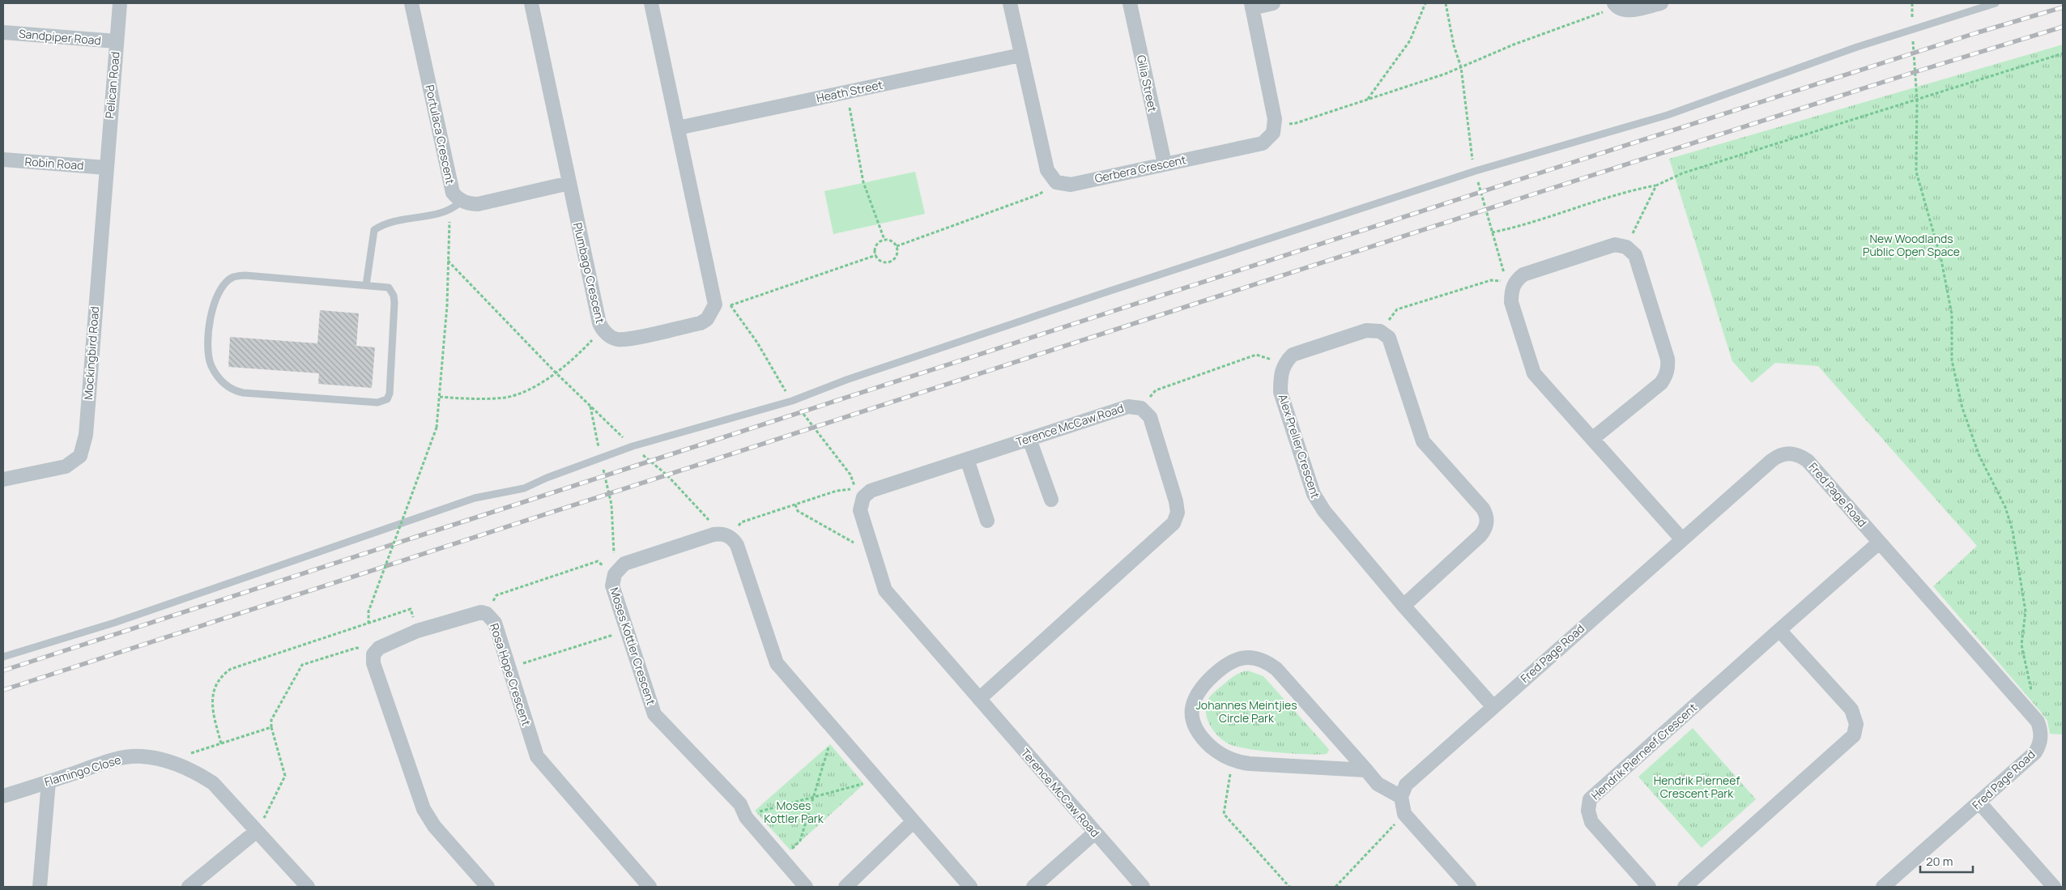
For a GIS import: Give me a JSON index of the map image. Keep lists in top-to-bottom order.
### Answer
{
  "streets": {
    "street": [
      "Sandpiper Road",
      "Gilia Street",
      "Pelican Road",
      "Heath Street",
      "Portulaca Crescent",
      "Robin Road",
      "Gerbera Crescent",
      "Plumbago Crescent",
      "Mockingbird Road",
      "Terence McCaw Road",
      "Alex Preller Crescent",
      "Fred Page Road",
      "Moses Kottler Crescent",
      "Rosa Hope Crescent",
      "Hendrik Pierneef Crescent",
      "Flamingo Close"
    ]
  },
  "crossings": [
    ["Sandpiper Road", "Pelican Road"],
    ["Gilia Street", "Gerbera Crescent"],
    ["Pelican Road", "Robin Road"],
    ["Pelican Road", "Mockingbird Road"],
    ["Heath Street", "Gerbera Crescent"],
    ["Heath Street", "Plumbago Crescent"],
    ["Robin Road", "Mockingbird Road"],
    ["Alex Preller Crescent", "Fred Page Road"],
    ["Fred Page Road", "Hendrik Pierneef Crescent"]
  ],
  "parks": [
    "New Woodlands Public Open Space",
    "Johannes Meintjies Circle Park",
    "Hendrik Pierneef Crescent Park",
    "Moses Kottler Park"
  ],
  "scale_bar": "20 m"
}
